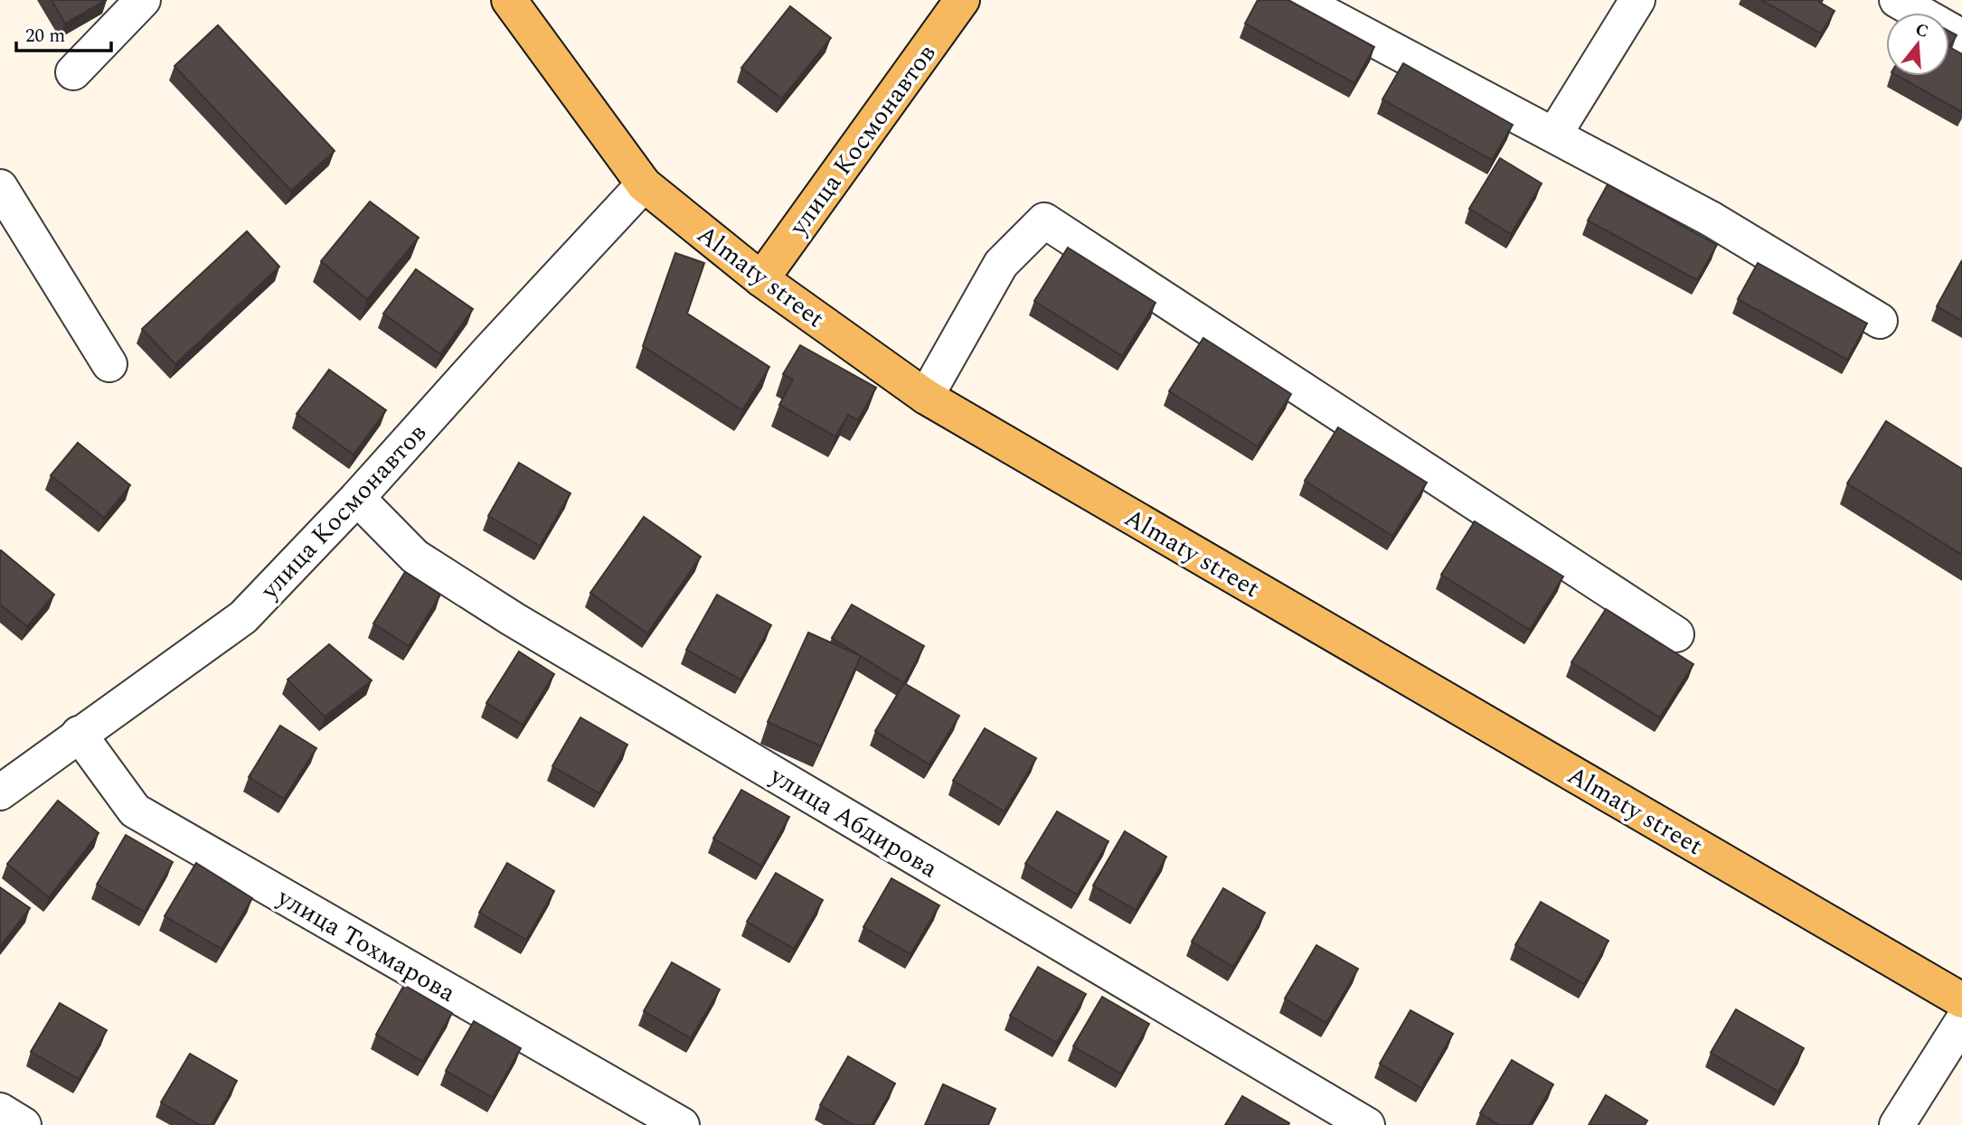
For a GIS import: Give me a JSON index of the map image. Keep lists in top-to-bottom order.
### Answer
{
  "streets": {
    "main road": ["улица Космонавтов", "Almaty street"],
    "street": ["улица Абдирова", "улица Тохмарова"]
  },
  "crossings": [
    ["улица Космонавтов", "Almaty street"],
    ["улица Космонавтов", "улица Абдирова"],
    ["улица Космонавтов", "улица Тохмарова"]
  ],
  "scale_bar": "20 m",
  "north": "top"
}
